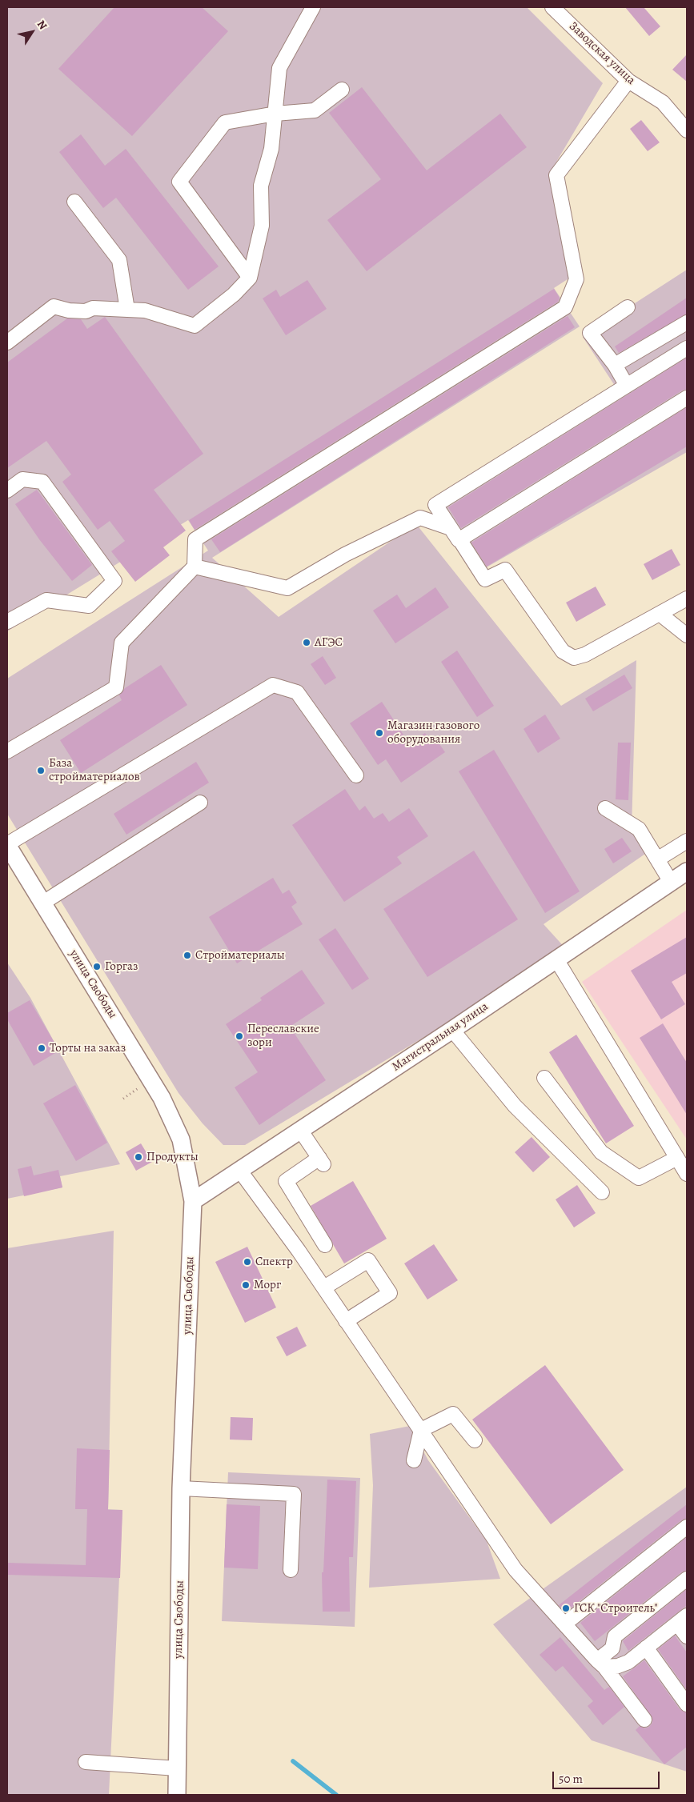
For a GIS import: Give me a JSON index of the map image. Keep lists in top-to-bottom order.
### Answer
{
  "streets": {
    "main road": ["улица Свободы", "Магистральная улица"],
    "street": ["Заводская улица"]
  },
  "crossings": [
    ["улица Свободы", "Магистральная улица"]
  ],
  "places": [
    "АГЭС",
    "Магазин газового оборудования",
    "База стройматериалов",
    "Стройматериалы",
    "Горгаз",
    "Переславские зори",
    "Торты на заказ",
    "Продукты",
    "Спектр",
    "Морг",
    "ГСК \"Строитель\""
  ],
  "scale_bar": "50 m",
  "north": "top right"
}
